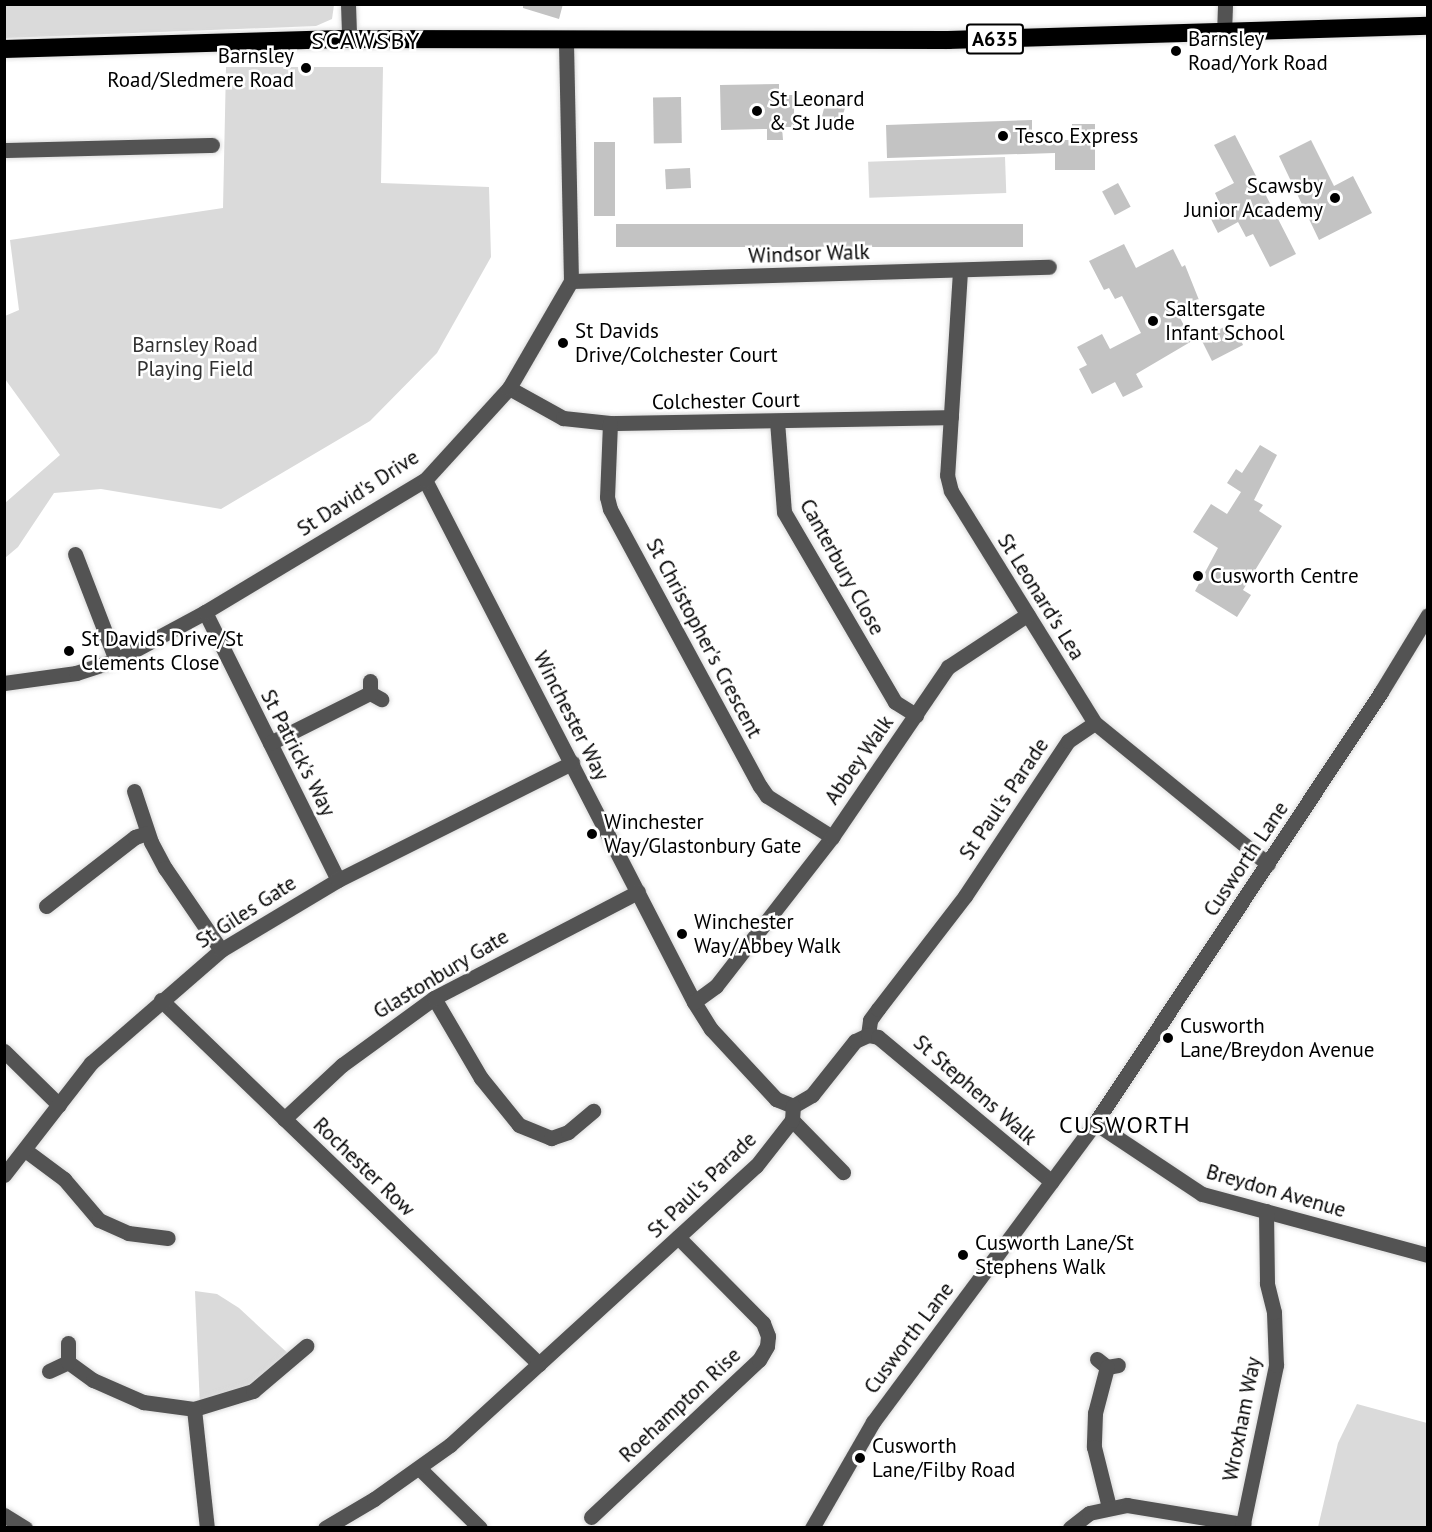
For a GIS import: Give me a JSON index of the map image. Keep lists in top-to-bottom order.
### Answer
{
  "streets": {
    "highway": ["A635"],
    "street": [
      "Windsor Walk",
      "Colchester Court",
      "St David's Drive",
      "Canterbury Close",
      "St Leonard's Lea",
      "St Christopher's Crescent",
      "Winchester Way",
      "St Patrick's Way",
      "Abbey Walk",
      "St Paul's Parade",
      "Cusworth Lane",
      "St Giles Gate",
      "Glastonbury Gate",
      "St Stephens Walk",
      "Rochester Row",
      "Breydon Avenue",
      "Roehampton Rise",
      "Wroxham Way"
    ]
  },
  "crossings": [
    ["Windsor Walk", "St David's Drive"],
    ["Windsor Walk", "St Leonard's Lea"],
    ["Colchester Court", "St David's Drive"],
    ["Colchester Court", "Canterbury Close"],
    ["Colchester Court", "St Leonard's Lea"],
    ["Colchester Court", "St Christopher's Crescent"],
    ["St David's Drive", "Winchester Way"],
    ["St David's Drive", "St Patrick's Way"],
    ["Canterbury Close", "Abbey Walk"],
    ["St Leonard's Lea", "Abbey Walk"],
    ["St Leonard's Lea", "St Paul's Parade"],
    ["St Leonard's Lea", "Cusworth Lane"],
    ["St Christopher's Crescent", "Abbey Walk"],
    ["Winchester Way", "Abbey Walk"],
    ["Winchester Way", "St Paul's Parade"],
    ["Winchester Way", "St Giles Gate"],
    ["Winchester Way", "Glastonbury Gate"],
    ["St Patrick's Way", "St Giles Gate"],
    ["St Paul's Parade", "St Stephens Walk"],
    ["St Paul's Parade", "Rochester Row"],
    ["St Paul's Parade", "Roehampton Rise"],
    ["Cusworth Lane", "St Stephens Walk"],
    ["Cusworth Lane", "Breydon Avenue"],
    ["St Giles Gate", "Rochester Row"],
    ["Glastonbury Gate", "Rochester Row"],
    ["Breydon Avenue", "Wroxham Way"]
  ],
  "districts": ["SCAWSBY", "CUSWORTH"],
  "parks": ["Barnsley Road Playing Field"],
  "places": [
    "Barnsley Road/York Road",
    "Barnsley Road/Sledmere Road",
    "St Leonard & St Jude",
    "Tesco Express",
    "Scawsby Junior Academy",
    "Saltersgate Infant School",
    "St Davids Drive/Colchester Court",
    "Cusworth Centre",
    "St Davids Drive/St Clements Close",
    "Winchester Way/Glastonbury Gate",
    "Winchester Way/Abbey Walk",
    "Cusworth Lane/Breydon Avenue",
    "Cusworth Lane/St Stephens Walk",
    "Cusworth Lane/Filby Road"
  ]
}
